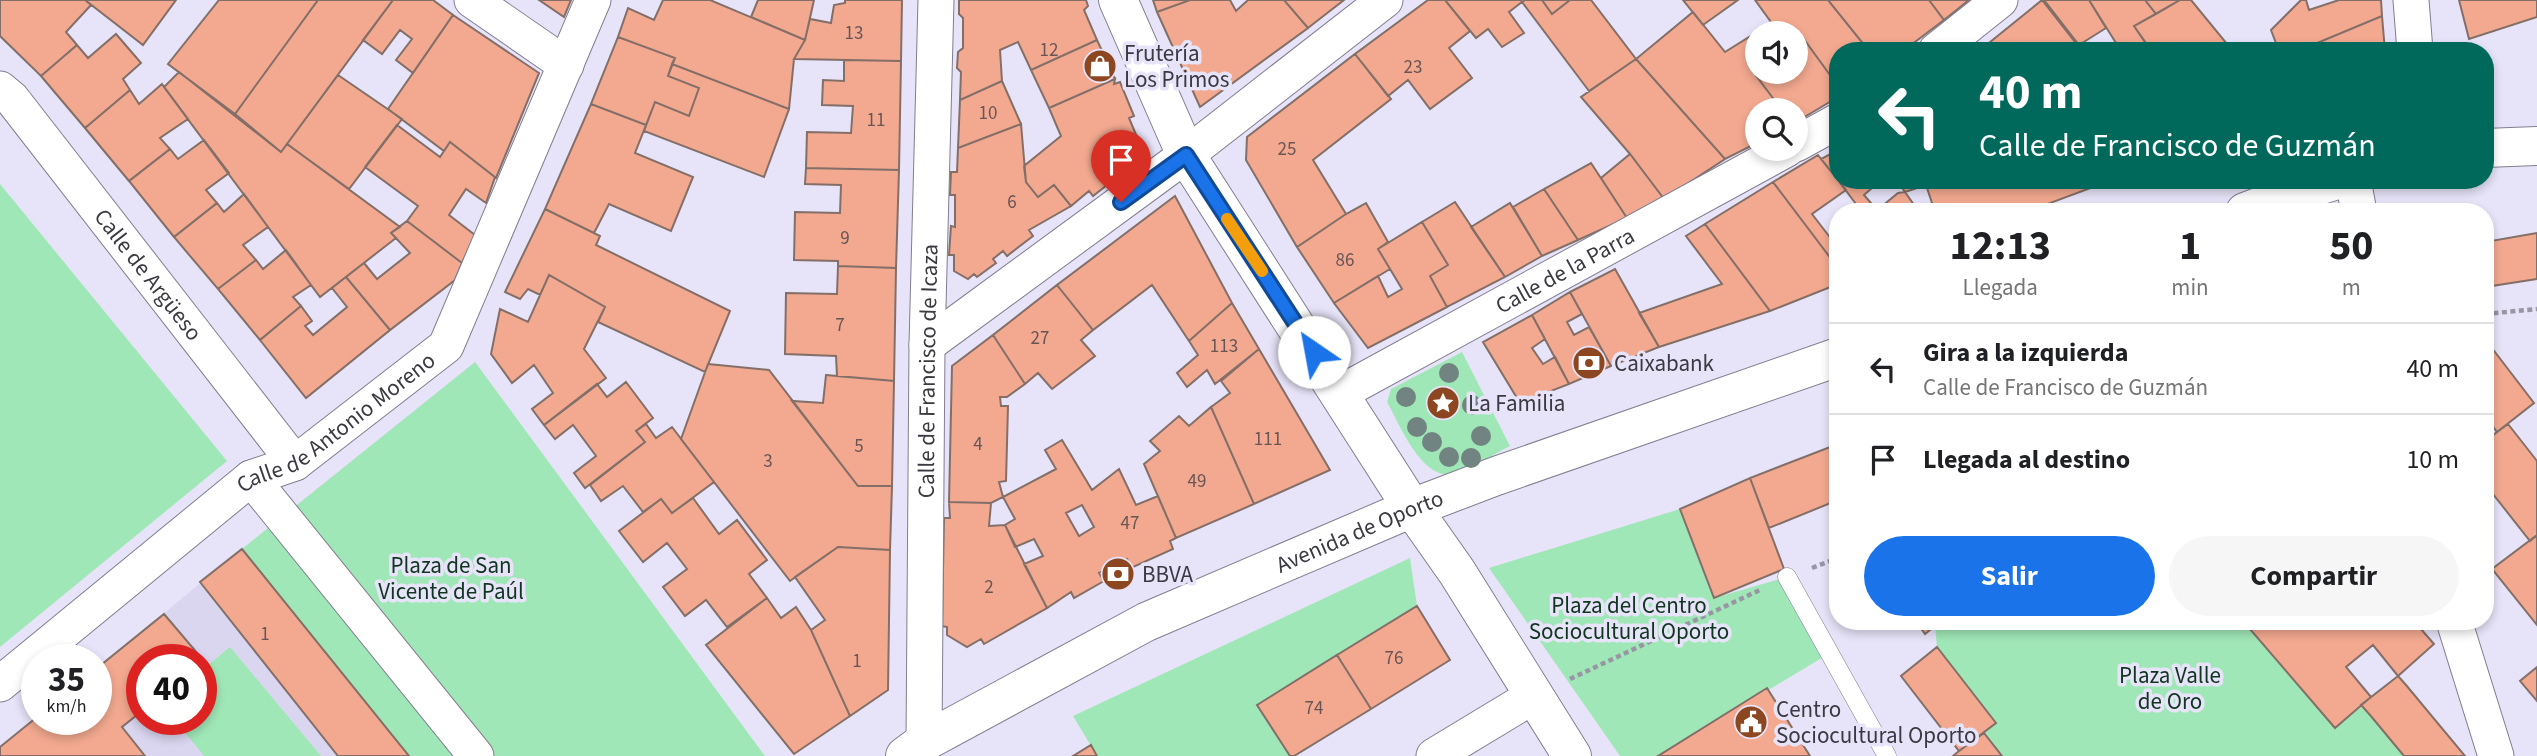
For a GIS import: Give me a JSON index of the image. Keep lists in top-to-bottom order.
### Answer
{
  "streets": {
    "main road": ["Avenida de Oporto"],
    "street": [
      "Calle de la Parra",
      "Calle de Argüeso",
      "Calle de Francisco de Icaza",
      "Calle de Antonio Moreno"
    ]
  },
  "crossings": [
    ["Calle de Argüeso", "Calle de Antonio Moreno"],
    ["Calle de Francisco de Icaza", "Avenida de Oporto"]
  ],
  "parks": ["Plaza de San Vicente de Paúl", "Plaza del Centro Sociocultural Oporto", "Plaza Valle de Oro"],
  "places": {
    "shop": ["Frutería Los Primos"],
    "bank": ["Caixabank", "BBVA"],
    "place": ["La Familia"],
    "public building": ["Centro Sociocultural Oporto"]
  },
  "house_numbers": [
    "13",
    "12",
    "23",
    "10",
    "11",
    "25",
    "6",
    "9",
    "86",
    "7",
    "27",
    "113",
    "111",
    "4",
    "5",
    "3",
    "49",
    "47",
    "2",
    "1",
    "76",
    "1",
    "74"
  ],
  "page": {
    "turn": ["40 m", "Calle de Francisco de Guzmán"],
    "eta": [
      "12:13",
      "Llegada",
      "1",
      "min",
      "50",
      "m"
    ],
    "list": [
      {
        "name": "Gira a la izquierda",
        "note": "Calle de Francisco de Guzmán",
        "value": "40 m"
      },
      {
        "name": "Llegada al destino",
        "value": "10 m"
      }
    ],
    "buttons": ["Salir", "Compartir"],
    "speed": "35 km/h",
    "limit": "40"
  }
}
